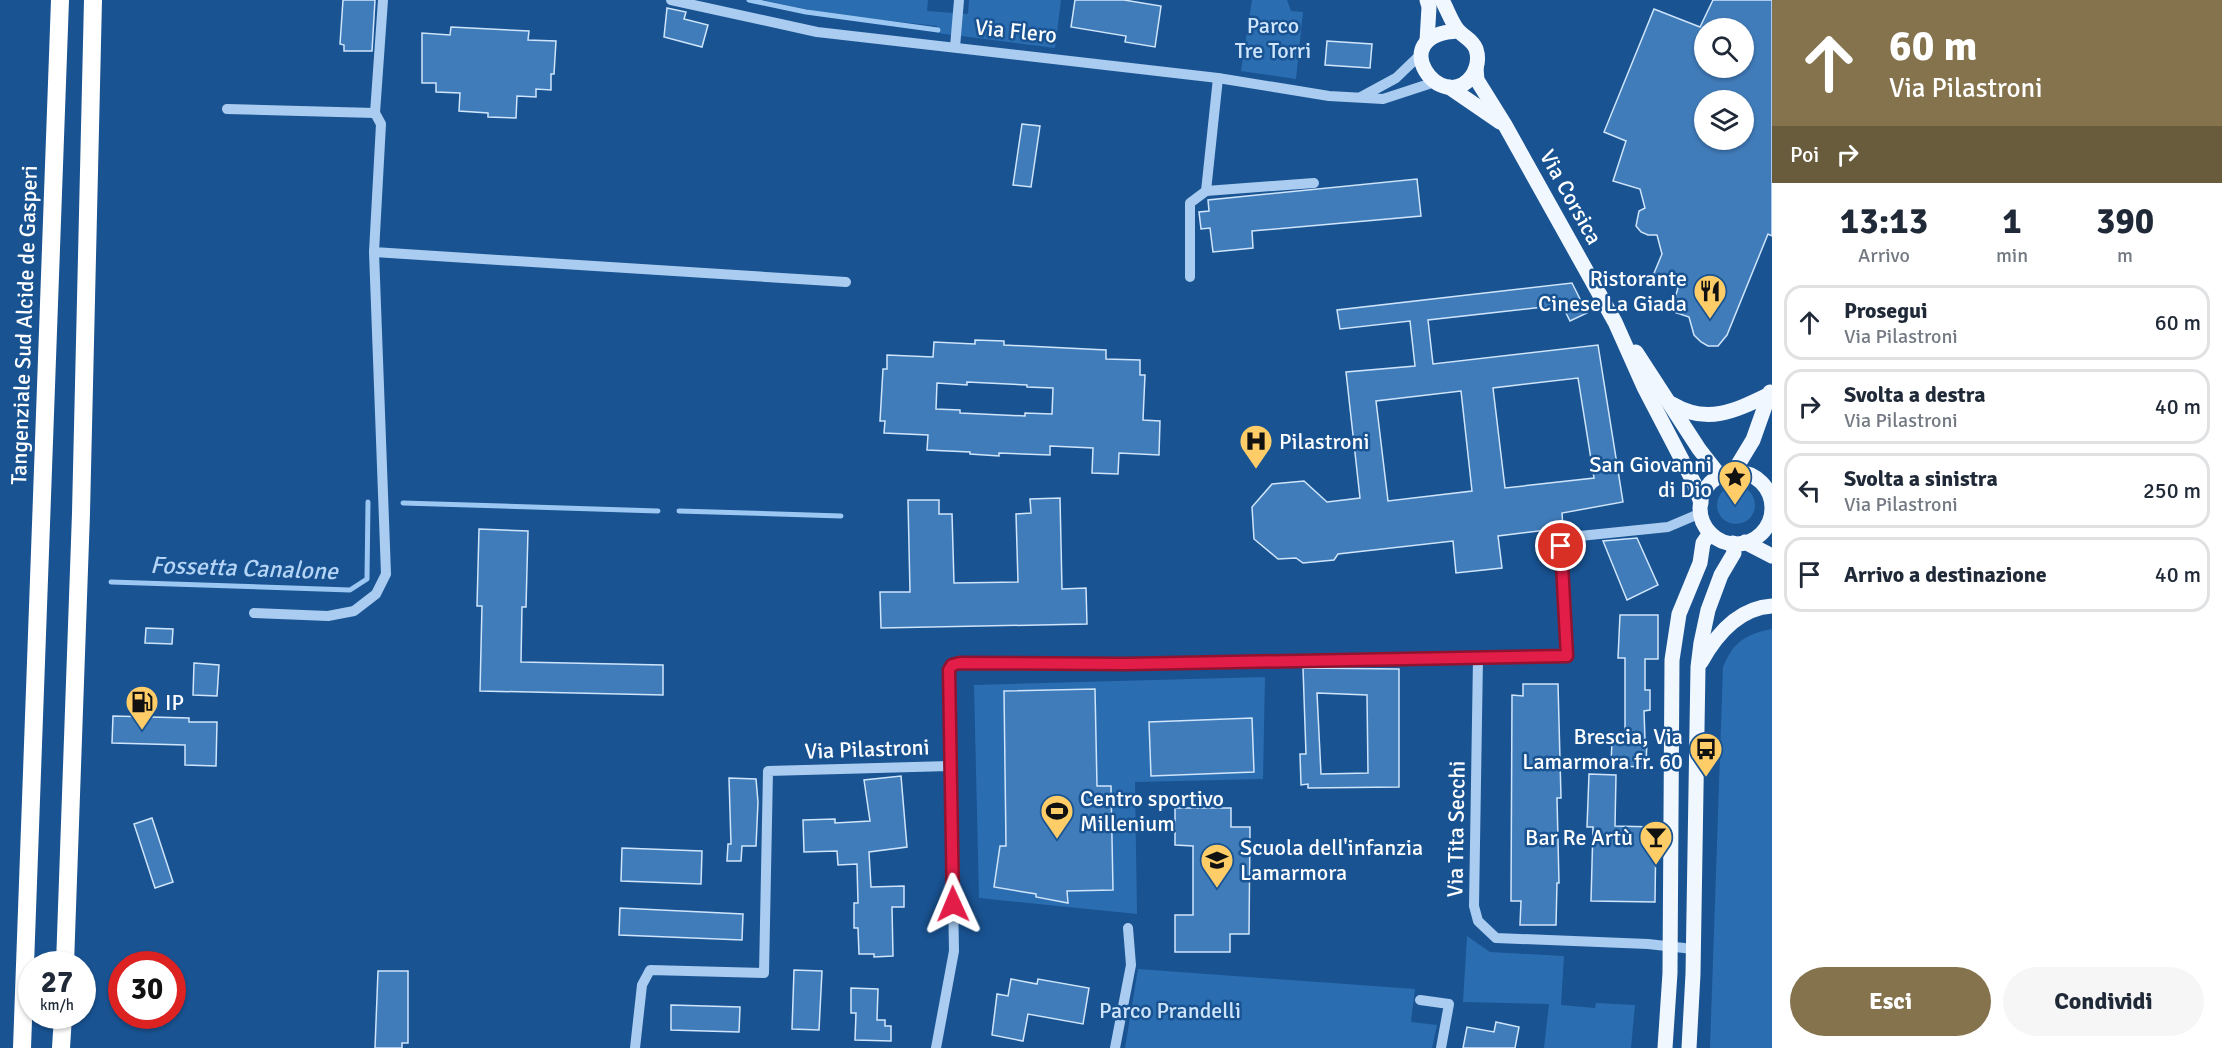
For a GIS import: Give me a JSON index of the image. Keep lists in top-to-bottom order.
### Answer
{
  "streets": {
    "highway": ["Tangenziale Sud Alcide de Gasperi"],
    "main road": ["Via Corsica"],
    "street": ["Via Flero", "Via Pilastroni", "Via Tita Secchi"]
  },
  "crossings": [
    ["Via Flero", "Via Corsica"],
    ["Via Corsica", "Via Pilastroni"],
    ["Via Pilastroni", "Via Tita Secchi"]
  ],
  "water": ["Fossetta Canalone"],
  "parks": ["Parco Tre Torri", "Parco Prandelli"],
  "places": {
    "restaurant": ["Ristorante Cinese La Giada"],
    "hospital": ["Pilastroni"],
    "place": ["San Giovanni di Dio"],
    "fuel station": ["IP"],
    "bus stop": ["Brescia, Via Lamarmora fr. 60"],
    "sports": ["Centro sportivo Millenium"],
    "bar": ["Bar Re Artù"],
    "school or university": ["Scuola dell'infanzia Lamarmora"]
  },
  "page": {
    "turn": ["60 m", "Via Pilastroni"],
    "then": "Poi",
    "eta": [
      "13:13",
      "Arrivo",
      "1",
      "min",
      "390",
      "m"
    ],
    "list": [
      {
        "name": "Prosegui",
        "note": "Via Pilastroni",
        "value": "60 m"
      },
      {
        "name": "Svolta a destra",
        "note": "Via Pilastroni",
        "value": "40 m"
      },
      {
        "name": "Svolta a sinistra",
        "note": "Via Pilastroni",
        "value": "250 m"
      },
      {
        "name": "Arrivo a destinazione",
        "value": "40 m"
      }
    ],
    "speed": "27 km/h",
    "limit": "30",
    "buttons": ["Esci", "Condividi"]
  }
}
